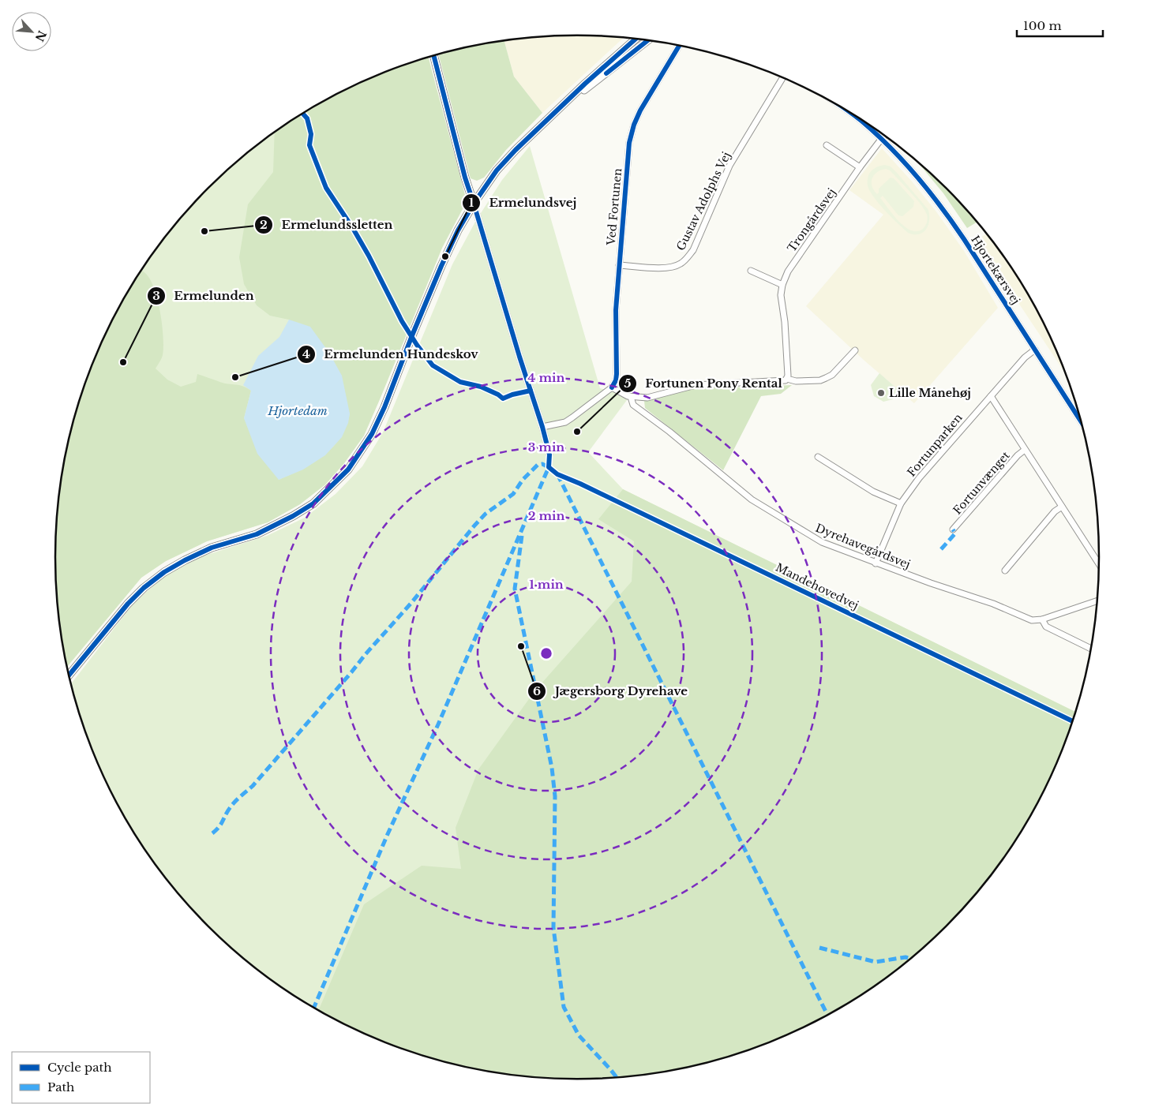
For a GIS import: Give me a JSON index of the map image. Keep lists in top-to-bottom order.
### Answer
{
  "streets": {
    "street": [
      "Gustav Adolphs Vej",
      "Ved Fortunen",
      "Trongårdsvej",
      "Hjortekærsvej",
      "Fortunparken",
      "Fortunvænget",
      "Dyrehavegårdsvej"
    ],
    "cycle path": ["Mandehovedvej"]
  },
  "crossings": [
    ["Gustav Adolphs Vej", "Ved Fortunen"],
    ["Trongårdsvej", "Hjortekærsvej"],
    ["Hjortekærsvej", "Fortunparken"],
    ["Fortunparken", "Fortunvænget"],
    ["Fortunparken", "Dyrehavegårdsvej"]
  ],
  "water": ["Hjortedam"],
  "places": [
    "Ermelundssletten",
    "Ermelundsvej",
    "Ermelunden",
    "Ermelunden Hundeskov",
    "Lille Månehøj",
    "Fortunen Pony Rental",
    "Jægersborg Dyrehave"
  ],
  "legend": ["Cycle path", "Path"],
  "scale_bar": "100 m",
  "north": "bottom right",
  "rings": [
    "4 min",
    "3 min",
    "2 min",
    "1 min"
  ]
}
